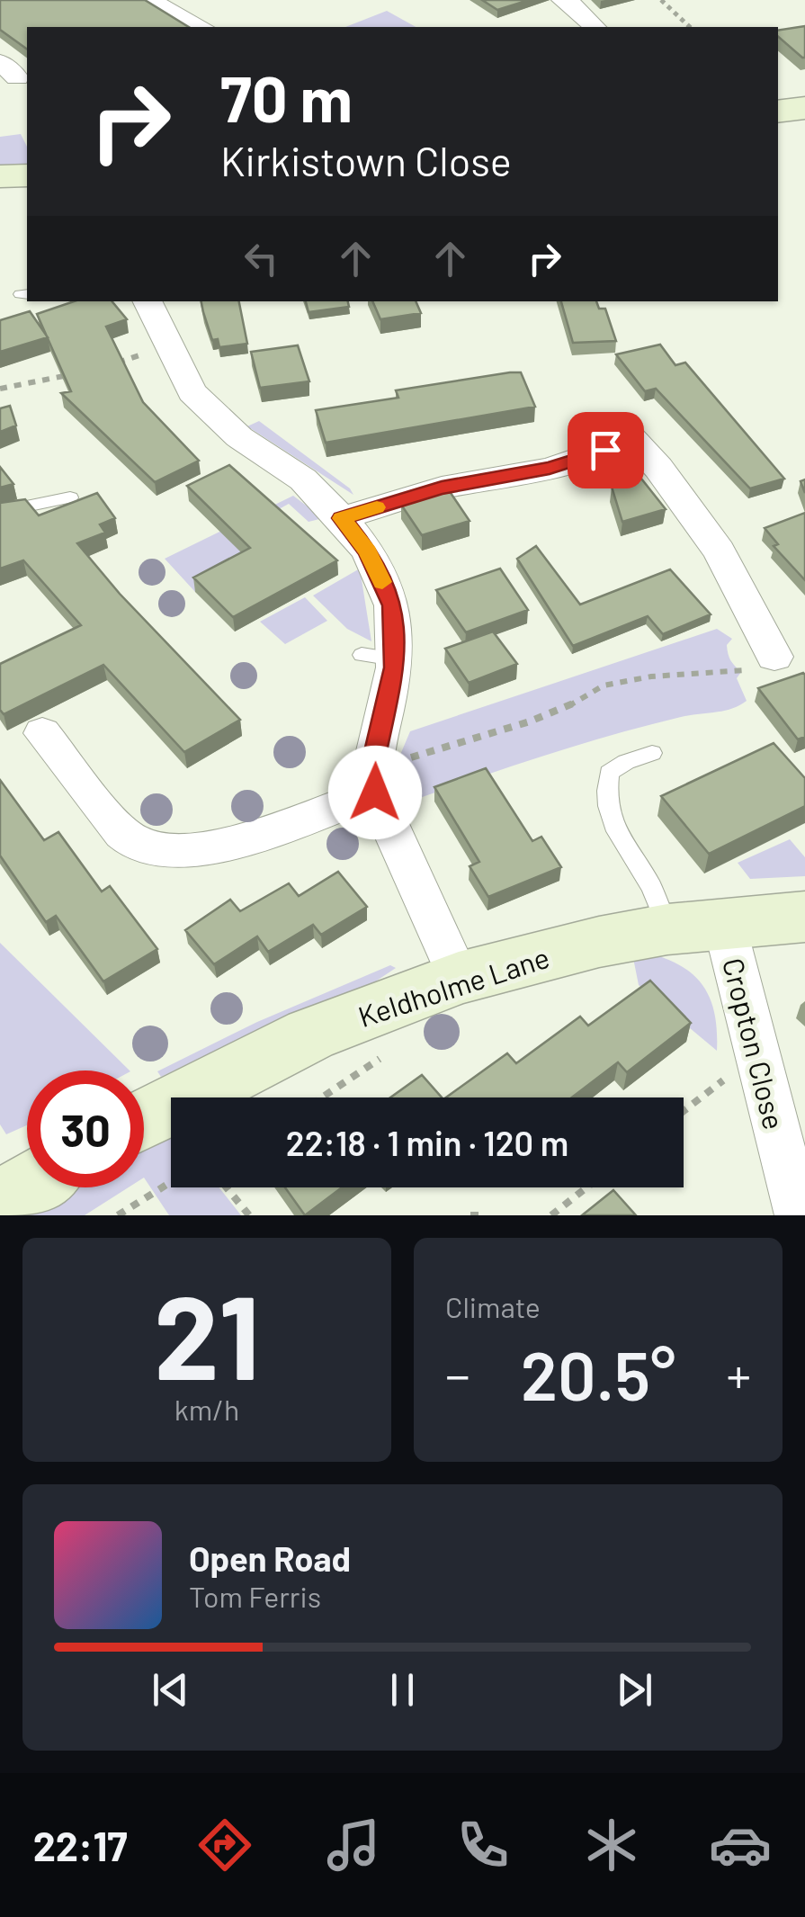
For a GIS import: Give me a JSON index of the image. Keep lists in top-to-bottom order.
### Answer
{
  "streets": {
    "street": ["Keldholme Lane", "Cropton Close"]
  },
  "crossings": [
    ["Keldholme Lane", "Cropton Close"]
  ],
  "page": {
    "turn": ["70 m", "Kirkistown Close"],
    "limit": "30",
    "trip": "22:18 · 1 min · 120 m",
    "tile": [
      ["21", "km/h"],
      "Climate"
    ],
    "heat": ["−", "20.5°", "+"],
    "song": ["Open Road", "Tom Ferris"],
    "tabs": "22:17"
  }
}
